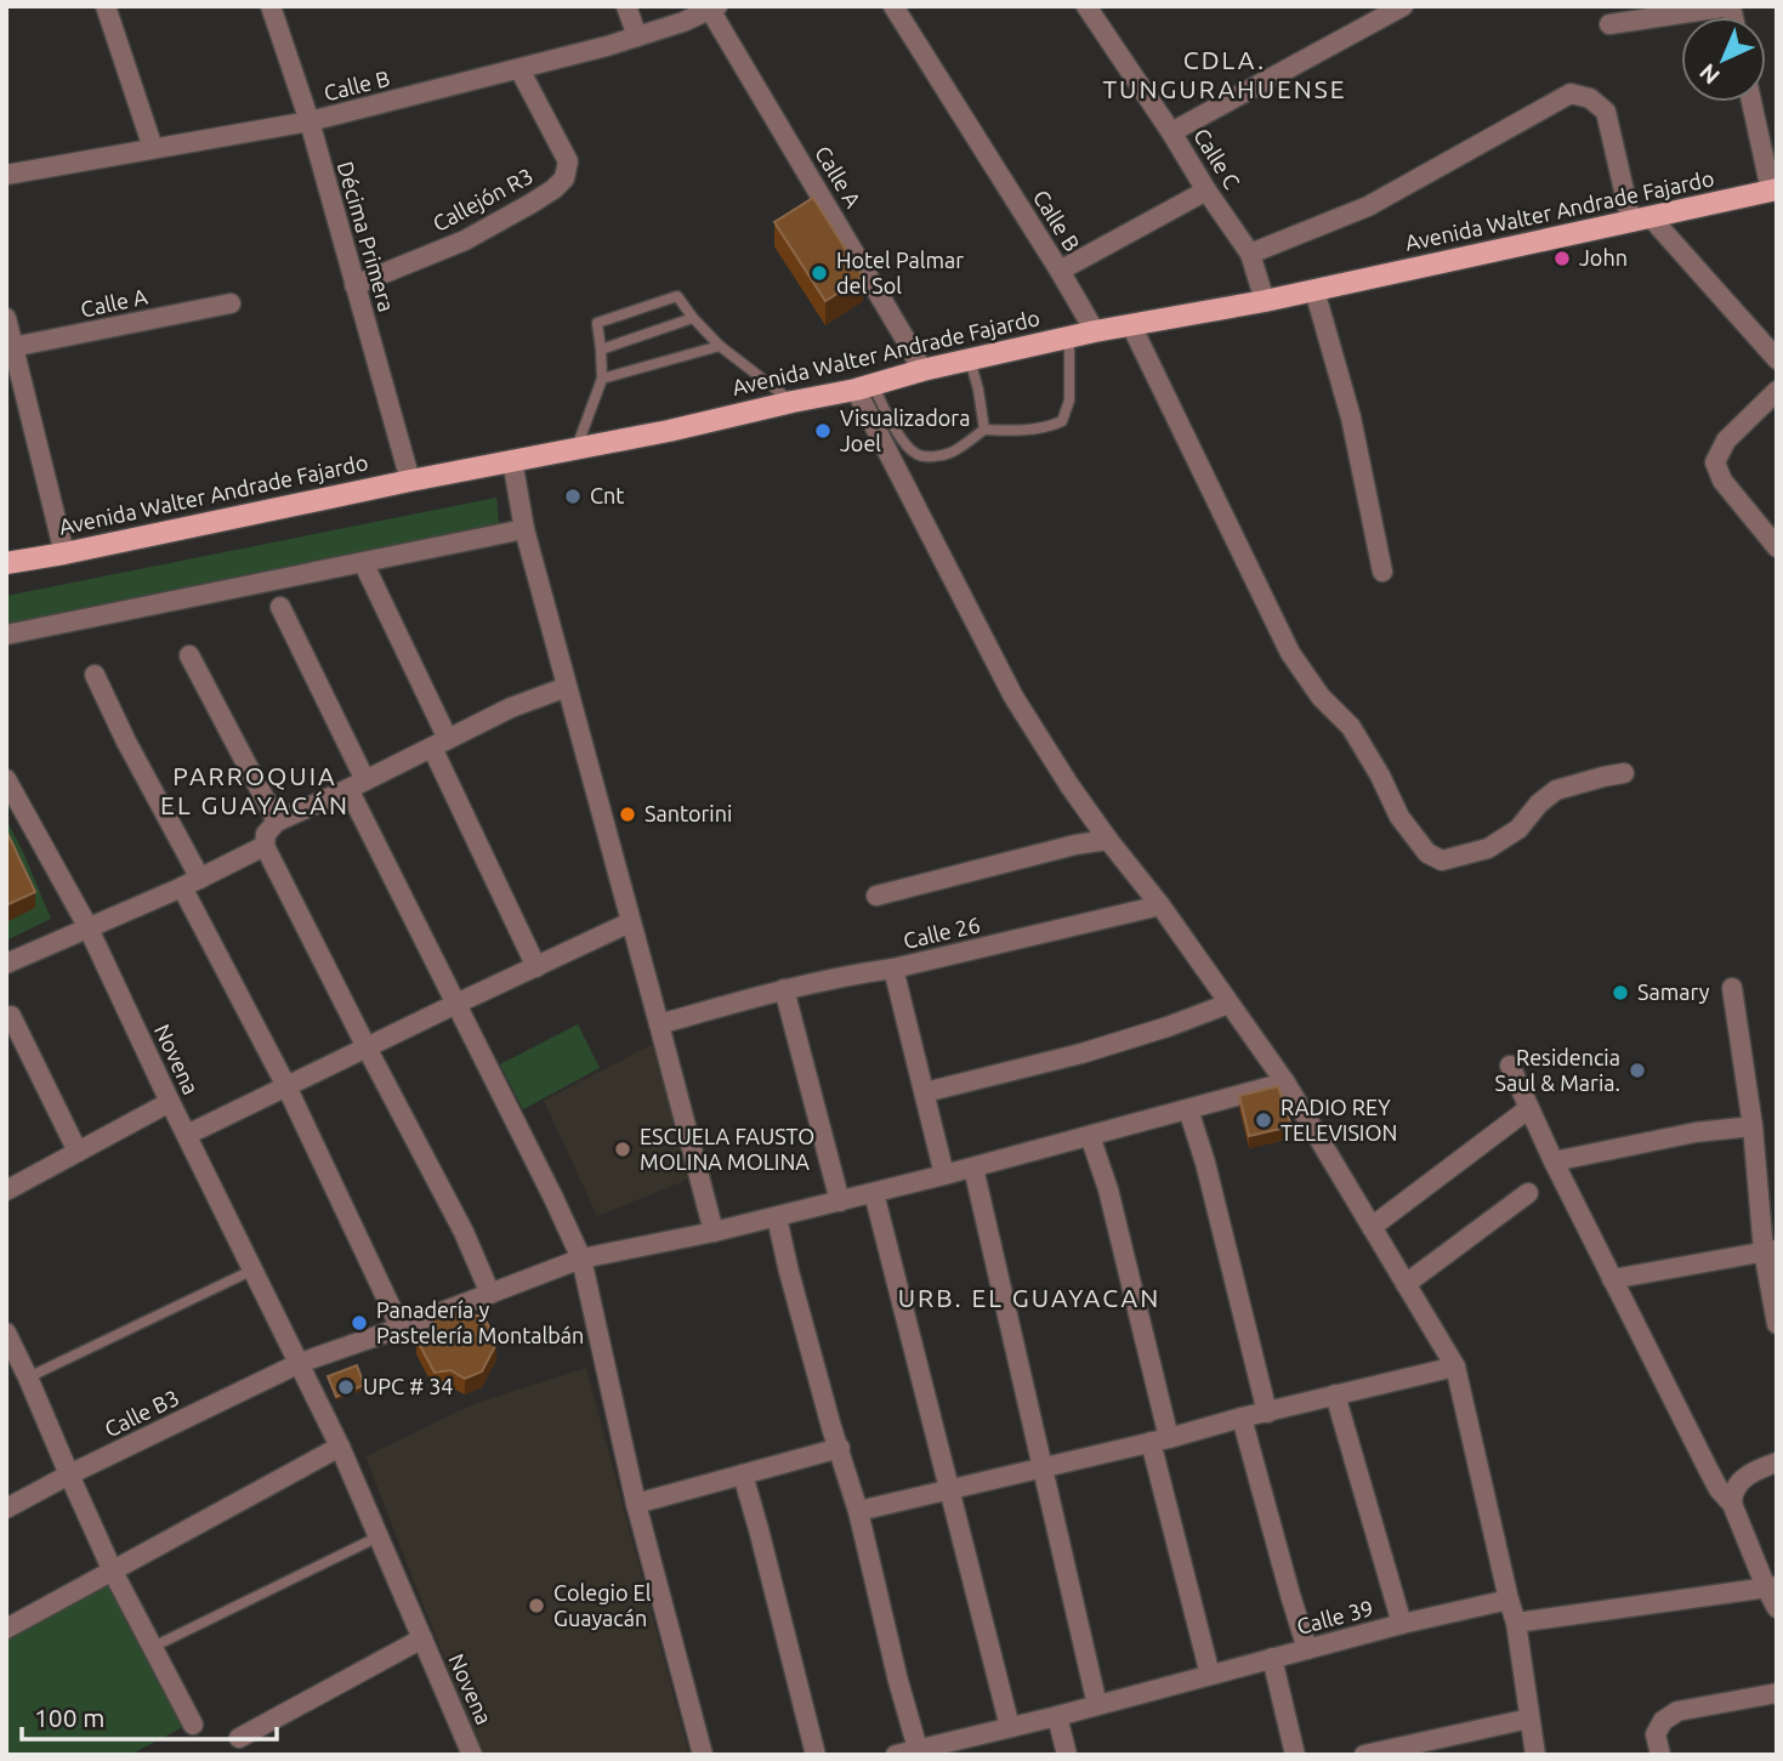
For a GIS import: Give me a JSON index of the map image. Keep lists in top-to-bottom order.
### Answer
{
  "streets": {
    "main road": ["Avenida Walter Andrade Fajardo"],
    "street": [
      "Calle B",
      "Calle C",
      "Calle A",
      "Callejón R3",
      "Décima Primera",
      "Calle 26",
      "Novena",
      "Calle B3",
      "Calle 39"
    ]
  },
  "crossings": [
    ["Calle B", "Calle A"],
    ["Calle B", "Callejón R3"],
    ["Calle B", "Avenida Walter Andrade Fajardo"],
    ["Calle B", "Décima Primera"],
    ["Calle C", "Avenida Walter Andrade Fajardo"],
    ["Calle A", "Avenida Walter Andrade Fajardo"],
    ["Callejón R3", "Décima Primera"],
    ["Avenida Walter Andrade Fajardo", "Décima Primera"],
    ["Novena", "Calle B3"]
  ],
  "districts": ["CDLA. TUNGURAHUENSE", "PARROQUIA EL GUAYACÁN", "URB. EL GUAYACAN"],
  "places": [
    "John",
    "Hotel Palmar del Sol",
    "Visualizadora Joel",
    "Cnt",
    "Santorini",
    "Samary",
    "Residencia Saul & Maria.",
    "RADIO REY TELEVISION",
    "ESCUELA FAUSTO MOLINA MOLINA",
    "Panadería y Pastelería Montalbán",
    "UPC # 34",
    "Colegio El Guayacán"
  ],
  "scale_bar": "100 m",
  "north": "bottom left"
}
